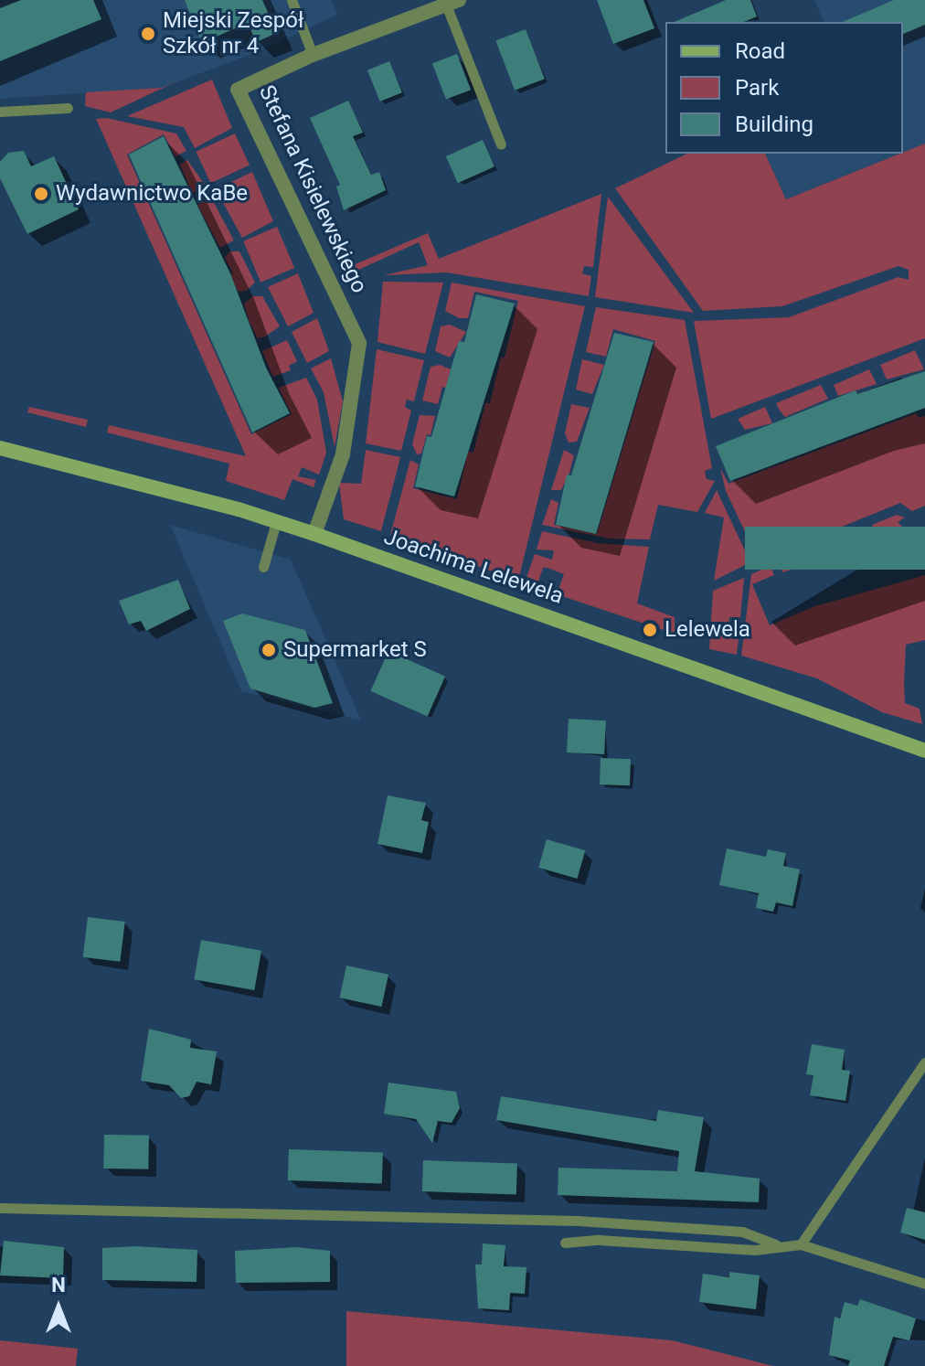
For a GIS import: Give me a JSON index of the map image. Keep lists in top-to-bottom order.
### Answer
{
  "streets": {
    "street": ["Stefana Kisielewskiego", "Joachima Lelewela"]
  },
  "crossings": [
    ["Stefana Kisielewskiego", "Joachima Lelewela"]
  ],
  "places": [
    "Miejski Zespół Szkół nr 4",
    "Wydawnictwo KaBe",
    "Lelewela",
    "Supermarket S"
  ],
  "legend": ["Road", "Park", "Building"],
  "north": "top"
}
